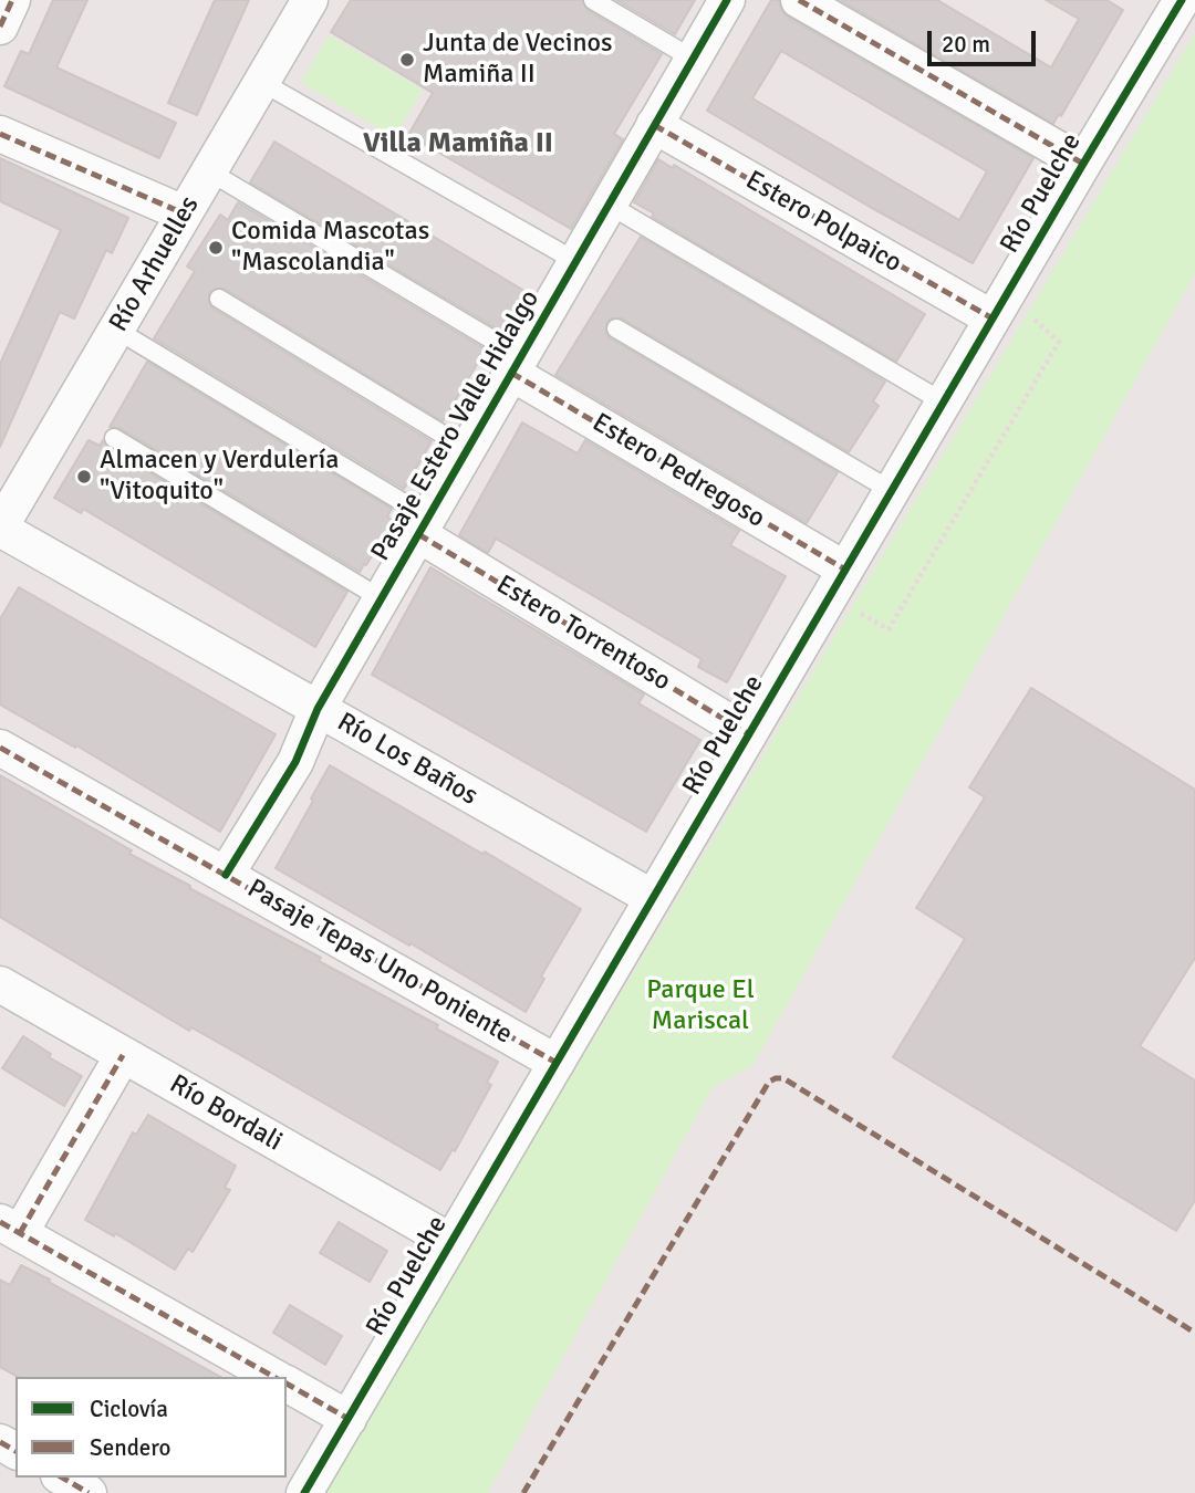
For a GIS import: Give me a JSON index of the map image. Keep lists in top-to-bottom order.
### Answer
{
  "streets": {
    "street": [
      "Río Puelche",
      "Estero Polpaico",
      "Río Arhuelles",
      "Pasaje Estero Valle Hidalgo",
      "Estero Pedregoso",
      "Estero Torrentoso",
      "Río Los Baños",
      "Pasaje Tepas Uno Poniente",
      "Río Bordali"
    ]
  },
  "crossings": [
    ["Río Puelche", "Estero Polpaico"],
    ["Río Puelche", "Estero Pedregoso"],
    ["Río Puelche", "Estero Torrentoso"],
    ["Río Puelche", "Río Los Baños"],
    ["Río Puelche", "Pasaje Tepas Uno Poniente"],
    ["Río Puelche", "Río Bordali"],
    ["Estero Polpaico", "Pasaje Estero Valle Hidalgo"],
    ["Río Arhuelles", "Río Los Baños"],
    ["Pasaje Estero Valle Hidalgo", "Estero Pedregoso"],
    ["Pasaje Estero Valle Hidalgo", "Estero Torrentoso"],
    ["Pasaje Estero Valle Hidalgo", "Río Los Baños"],
    ["Pasaje Estero Valle Hidalgo", "Pasaje Tepas Uno Poniente"]
  ],
  "districts": ["Villa Mamiña II"],
  "parks": ["Parque El Mariscal"],
  "places": ["Junta de Vecinos Mamiña II", "Comida Mascotas \"Mascolandia\"", "Almacen y Verdulería \"Vitoquito\""],
  "legend": ["Ciclovía", "Sendero"],
  "scale_bar": "20 m"
}
